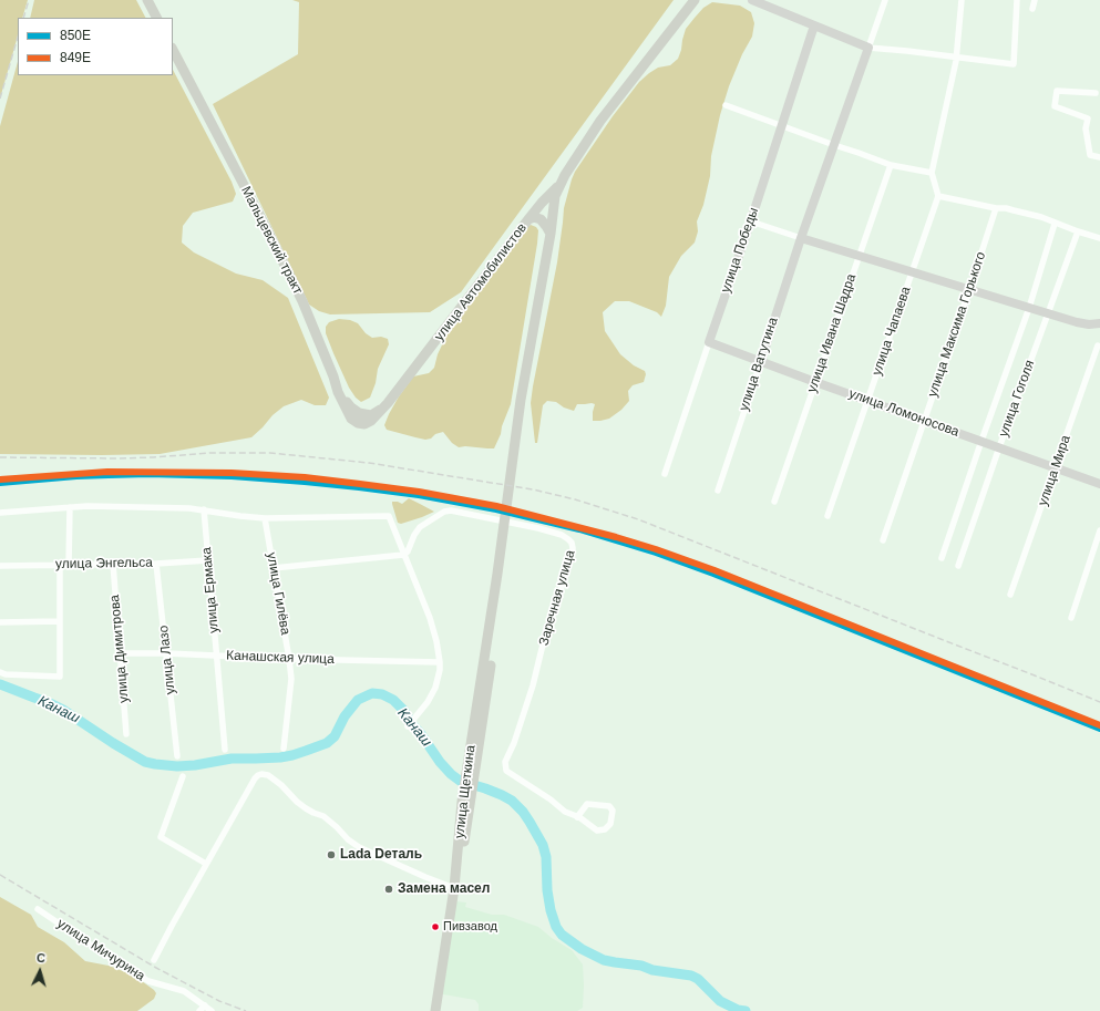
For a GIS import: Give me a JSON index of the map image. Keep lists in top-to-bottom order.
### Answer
{
  "streets": {
    "main road": ["Мальцевский тракт", "улица Автомобилистов", "улица Щеткина"],
    "street": [
      "улица Победы",
      "улица Максима Горького",
      "улица Чапаева",
      "улица Ивана Шадра",
      "улица Ватутина",
      "улица Гоголя",
      "улица Ломоносова",
      "улица Мира",
      "улица Энгельса",
      "улица Ермака",
      "улица Гилёва",
      "Заречная улица",
      "улица Димитрова",
      "Канашская улица",
      "улица Лазо",
      "улица Мичурина"
    ]
  },
  "crossings": [
    ["Мальцевский тракт", "улица Автомобилистов"],
    ["улица Победы", "улица Ломоносова"],
    ["улица Максима Горького", "улица Ломоносова"],
    ["улица Чапаева", "улица Ломоносова"],
    ["улица Ивана Шадра", "улица Ломоносова"],
    ["улица Ватутина", "улица Ломоносова"],
    ["улица Гоголя", "улица Ломоносова"],
    ["улица Ломоносова", "улица Мира"],
    ["улица Энгельса", "улица Ермака"],
    ["улица Энгельса", "улица Димитрова"],
    ["улица Энгельса", "улица Лазо"],
    ["улица Ермака", "Канашская улица"],
    ["улица Гилёва", "Канашская улица"],
    ["улица Димитрова", "Канашская улица"],
    ["Канашская улица", "улица Лазо"]
  ],
  "water": ["Канаш"],
  "places": ["Lada Dеталь", "Замена масел", "Пивзавод"],
  "lines": ["transit line 849Е", "transit line 850Е"],
  "legend": ["850Е", "849Е"],
  "north": "top"
}
